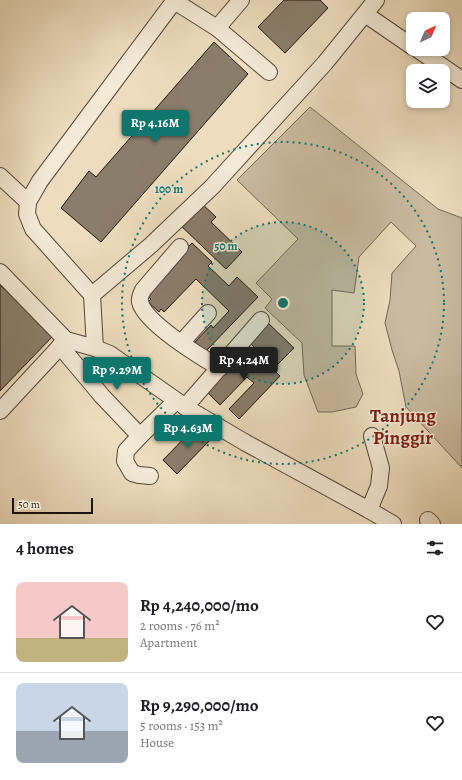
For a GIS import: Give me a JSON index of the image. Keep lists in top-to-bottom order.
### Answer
{
  "districts": ["Tanjung Pinggir"],
  "scale_bar": "50 m",
  "north": "top right",
  "page": {
    "price": [
      "Rp 4.16M",
      "Rp 4.24M",
      "Rp 9.29M",
      "Rp 4.63M"
    ],
    "scale": "50 m",
    "heading": "4 homes",
    "list": [
      {
        "name": "Rp 4,240,000/mo",
        "note": "2 rooms · 76 m² · Apartment"
      },
      {
        "name": "Rp 9,290,000/mo",
        "note": "5 rooms · 153 m² · House"
      }
    ]
  },
  "rings": ["100 m", "50 m"]
}
